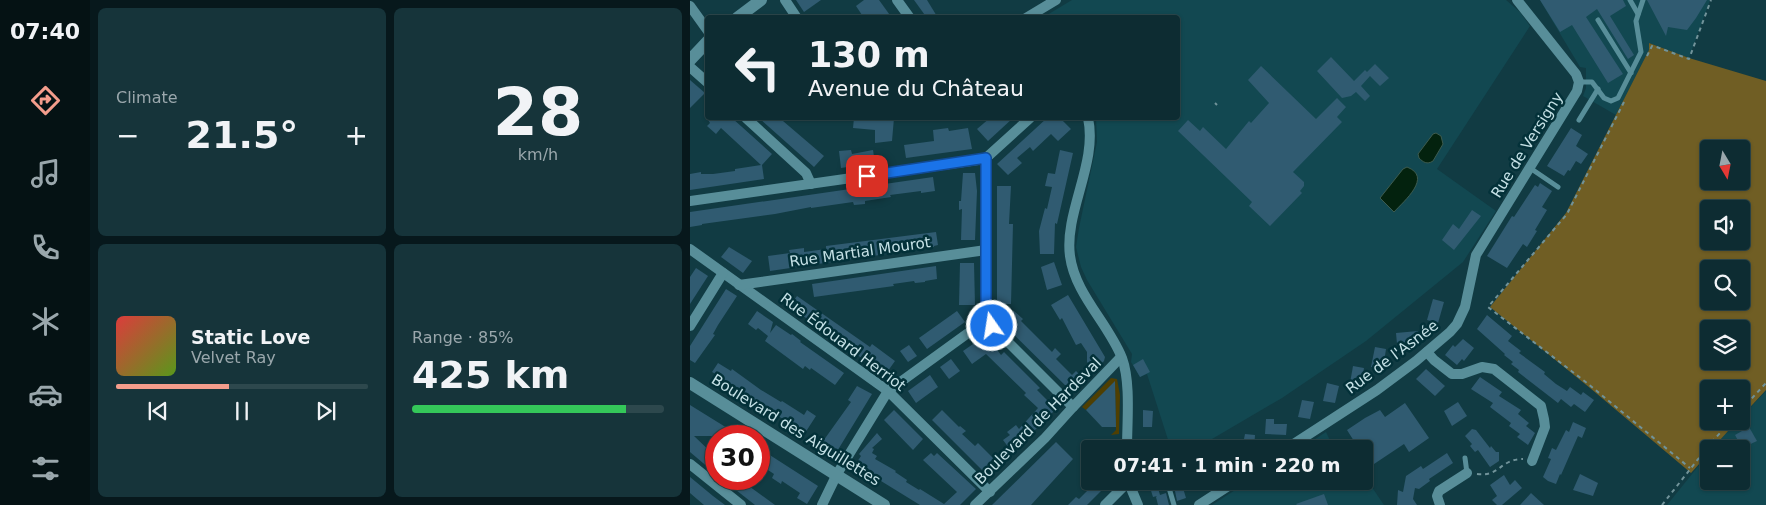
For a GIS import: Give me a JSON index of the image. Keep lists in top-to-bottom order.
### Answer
{
  "streets": {
    "main road": ["Boulevard des Aiguillettes"],
    "street": [
      "Rue de Versigny",
      "Rue Martial Mourot",
      "Rue Édouard Herriot",
      "Rue de l'Asnée",
      "Boulevard de Hardeval"
    ]
  },
  "crossings": [
    ["Rue de Versigny", "Rue de l'Asnée"],
    ["Rue Martial Mourot", "Rue Édouard Herriot"],
    ["Rue Édouard Herriot", "Boulevard de Hardeval"]
  ],
  "north": "bottom",
  "page": {
    "tabs": "07:40",
    "tile": [
      "Climate",
      ["28", "km/h"],
      ["Range · 85%", "425 km"]
    ],
    "turn": ["130 m", "Avenue du Château"],
    "heat": ["−", "21.5°", "+"],
    "map_buttons": ["+", "−"],
    "song": ["Static Love", "Velvet Ray"],
    "limit": "30",
    "trip": "07:41 · 1 min · 220 m"
  }
}
